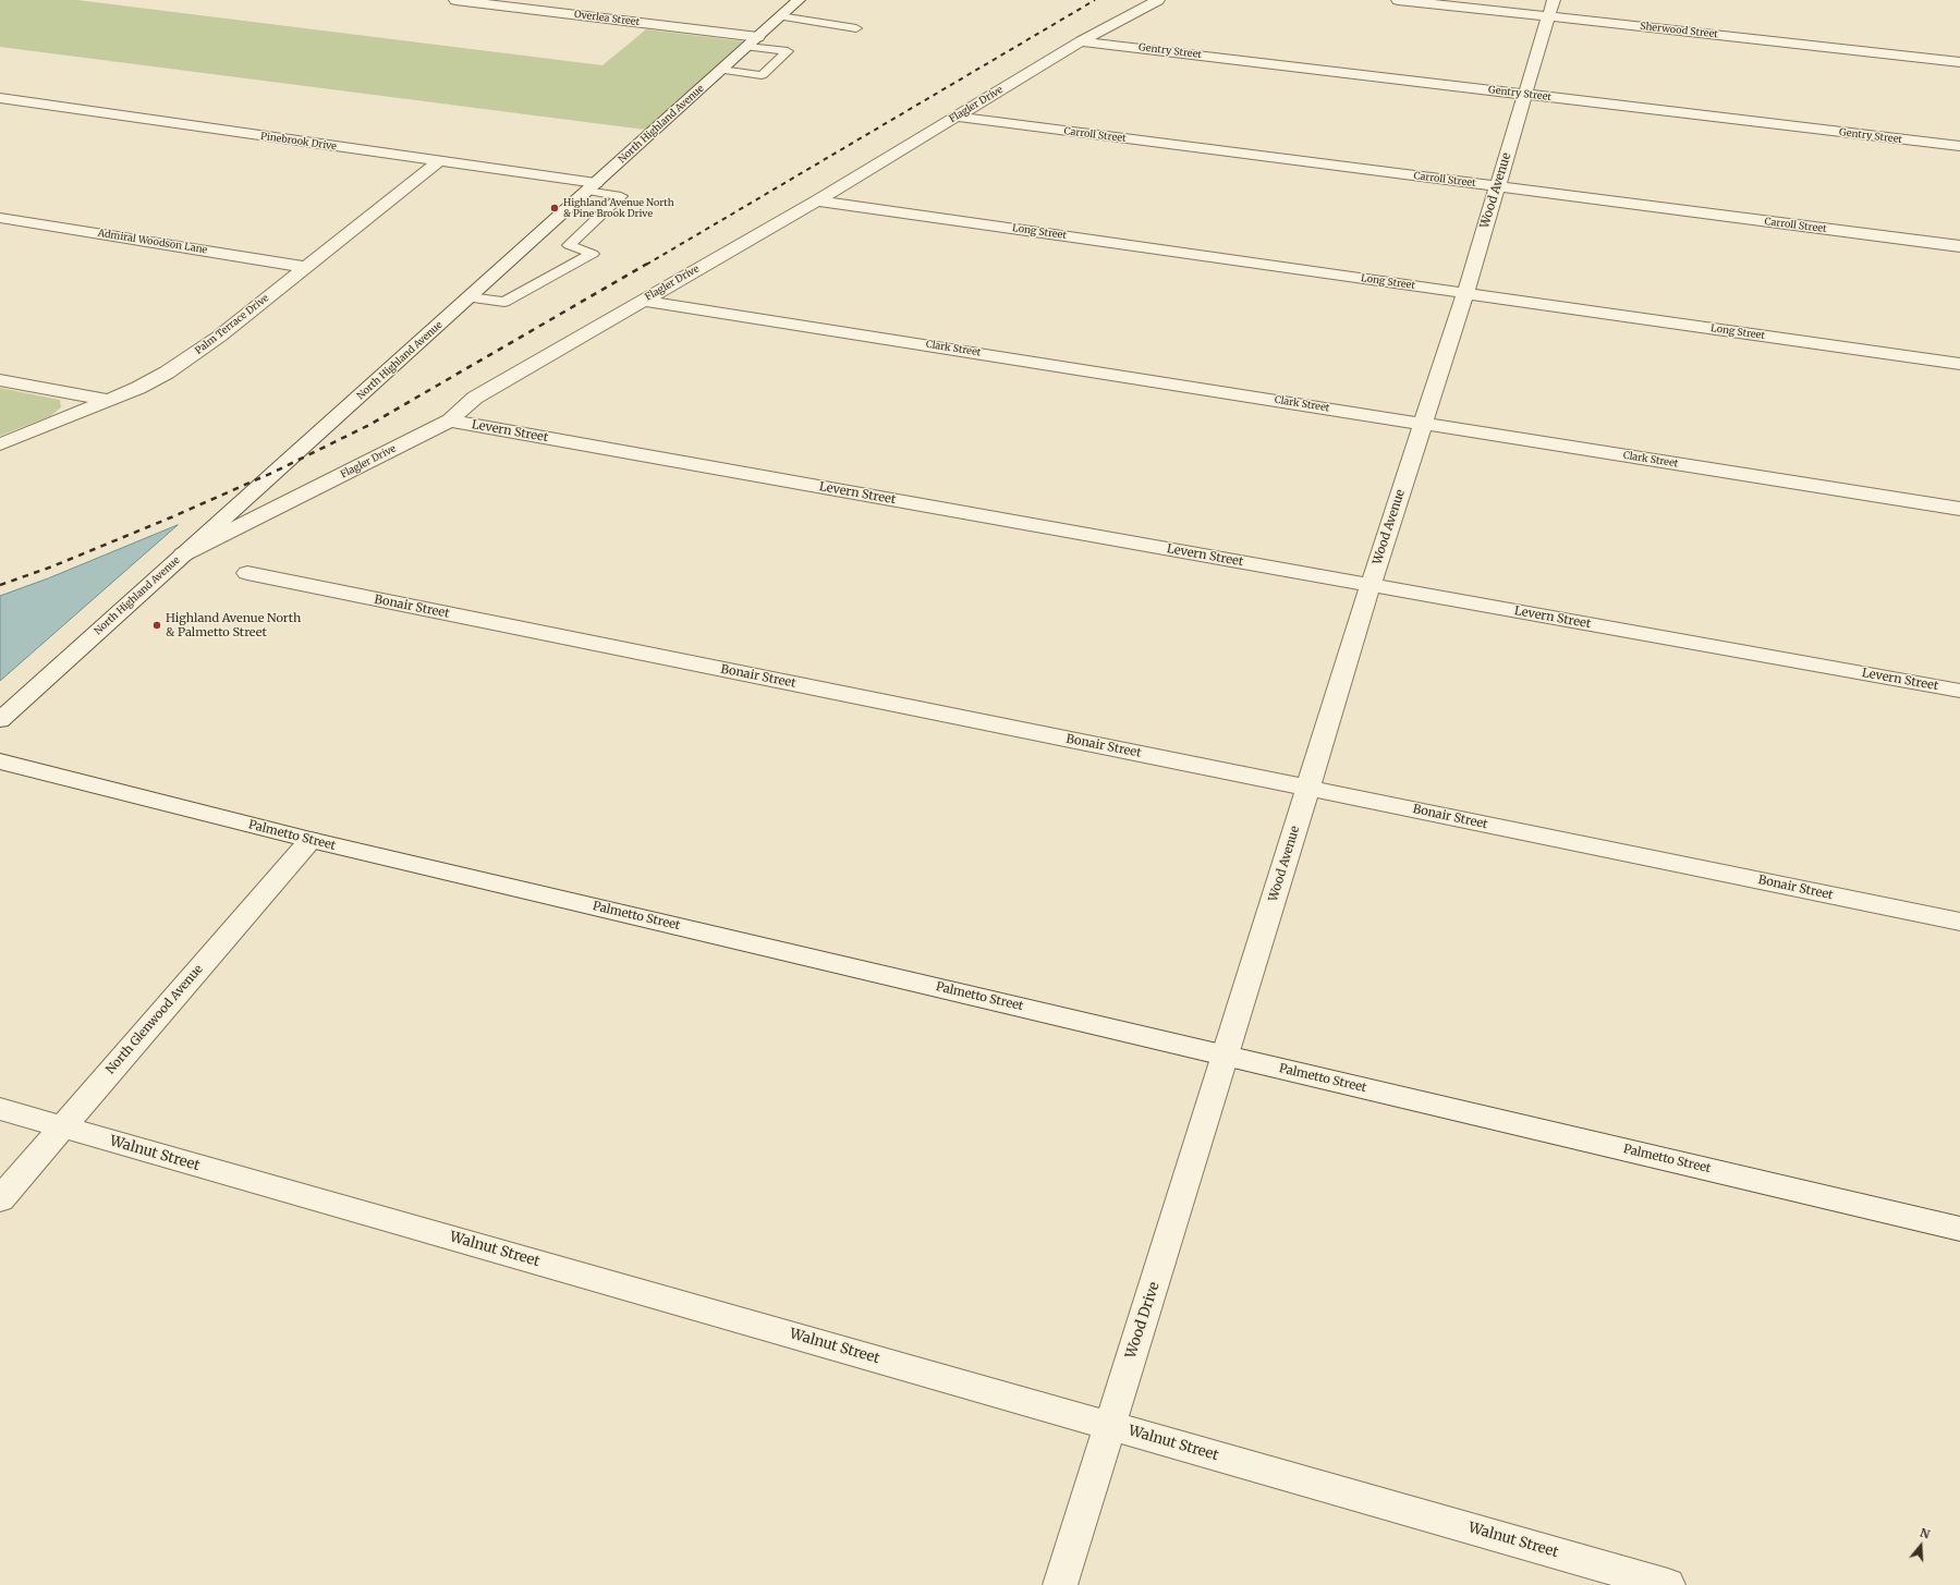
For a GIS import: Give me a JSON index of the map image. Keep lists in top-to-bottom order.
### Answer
{
  "streets": {
    "street": [
      "Overlea Street",
      "Sherwood Street",
      "Gentry Street",
      "Flagler Drive",
      "North Highland Avenue",
      "Carroll Street",
      "Pinebrook Drive",
      "Wood Avenue",
      "Long Street",
      "Admiral Woodson Lane",
      "Palm Terrace Drive",
      "Clark Street",
      "Levern Street",
      "Bonair Street",
      "Palmetto Street",
      "North Glenwood Avenue",
      "Walnut Street",
      "Wood Drive"
    ]
  },
  "crossings": [
    ["Overlea Street", "North Highland Avenue"],
    ["Sherwood Street", "Wood Avenue"],
    ["Gentry Street", "Flagler Drive"],
    ["Gentry Street", "Wood Avenue"],
    ["Flagler Drive", "North Highland Avenue"],
    ["Flagler Drive", "Carroll Street"],
    ["Flagler Drive", "Long Street"],
    ["Flagler Drive", "Clark Street"],
    ["Flagler Drive", "Levern Street"],
    ["North Highland Avenue", "Pinebrook Drive"],
    ["Carroll Street", "Wood Avenue"],
    ["Pinebrook Drive", "Palm Terrace Drive"],
    ["Wood Avenue", "Long Street"],
    ["Wood Avenue", "Clark Street"],
    ["Wood Avenue", "Levern Street"],
    ["Wood Avenue", "Bonair Street"],
    ["Wood Avenue", "Palmetto Street"],
    ["Wood Avenue", "Wood Drive"],
    ["Admiral Woodson Lane", "Palm Terrace Drive"],
    ["Palmetto Street", "North Glenwood Avenue"],
    ["Palmetto Street", "Wood Drive"],
    ["North Glenwood Avenue", "Walnut Street"],
    ["Walnut Street", "Wood Drive"]
  ],
  "places": ["Highland Avenue North & Pine Brook Drive", "Highland Avenue North & Palmetto Street"],
  "north": "top"
}
